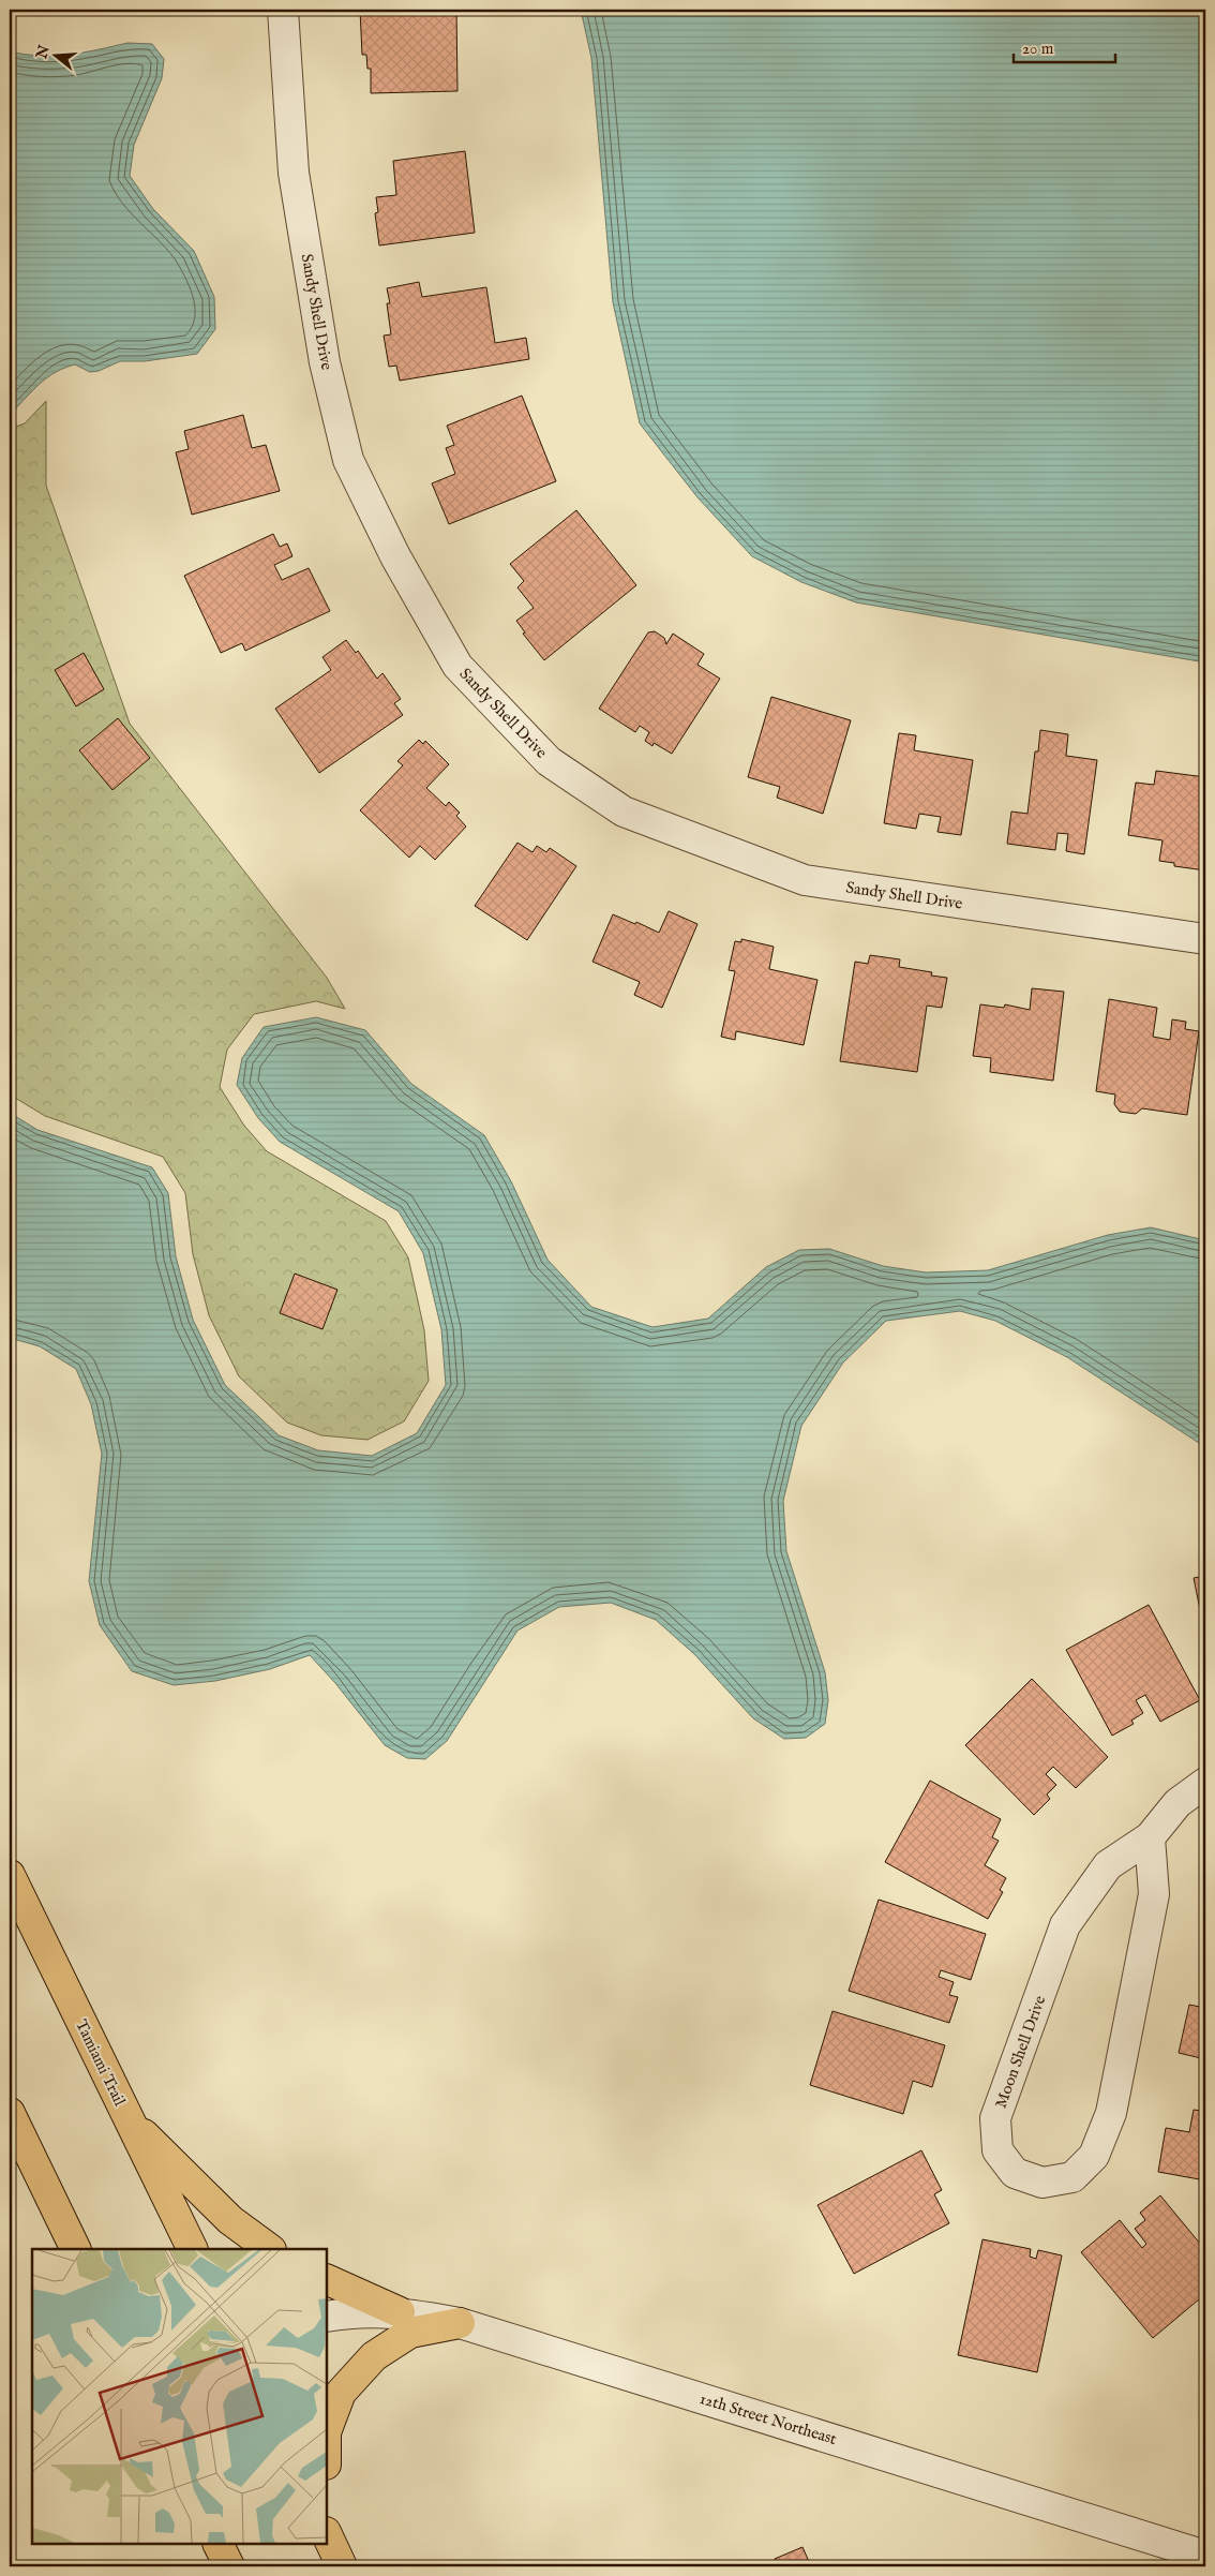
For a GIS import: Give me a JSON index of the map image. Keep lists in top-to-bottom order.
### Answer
{
  "streets": {
    "main road": ["Tamiami Trail"],
    "street": ["Sandy Shell Drive", "Moon Shell Drive", "12th Street Northeast"]
  },
  "scale_bar": "20 m",
  "north": "left"
}
